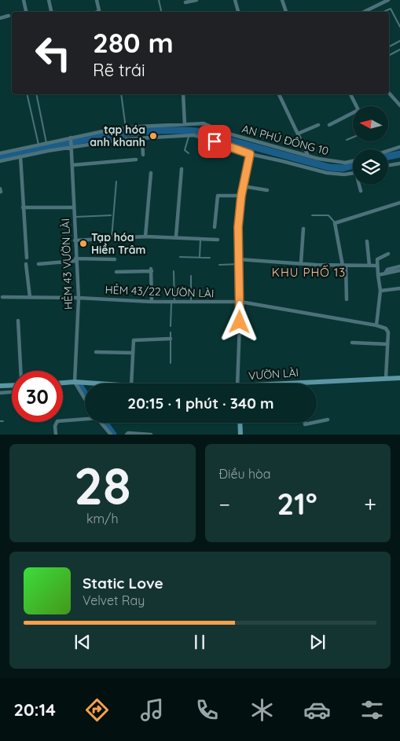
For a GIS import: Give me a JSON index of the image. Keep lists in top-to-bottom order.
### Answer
{
  "streets": {
    "main road": ["VƯỜN LÀI"],
    "street": ["AN PHÚ ĐÔNG 10", "HẺM 43 VƯỜN LÀI", "HẺM 43/22 VƯỜN LÀI"]
  },
  "crossings": [
    ["AN PHÚ ĐÔNG 10", "HẺM 43 VƯỜN LÀI"],
    ["HẺM 43 VƯỜN LÀI", "HẺM 43/22 VƯỜN LÀI"],
    ["HẺM 43 VƯỜN LÀI", "VƯỜN LÀI"]
  ],
  "districts": ["KHU PHỐ 13"],
  "places": ["tạp hóa anh khanh", "Tạp hóa Hiền Trâm"],
  "north": "left",
  "page": {
    "turn": ["280 m", "Rẽ trái"],
    "limit": "30",
    "trip": "20:15 · 1 phút · 340 m",
    "tile": [
      ["28", "km/h"],
      "Điều hòa"
    ],
    "heat": ["−", "21°", "+"],
    "song": ["Static Love", "Velvet Ray"],
    "tabs": "20:14"
  }
}
